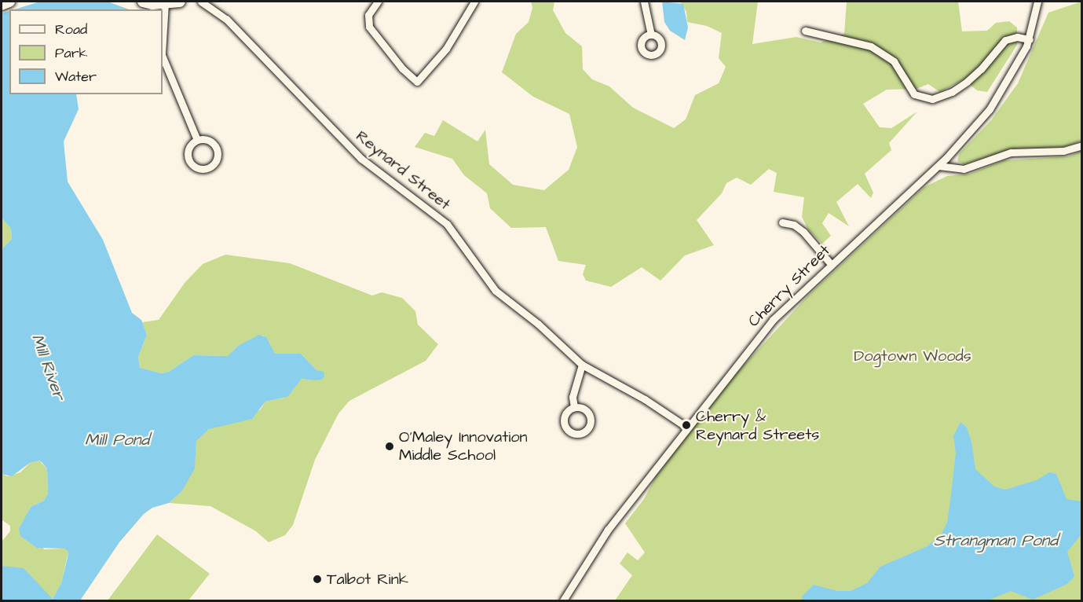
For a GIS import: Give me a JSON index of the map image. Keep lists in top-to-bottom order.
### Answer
{
  "streets": {
    "street": ["Reynard Street", "Cherry Street"]
  },
  "crossings": [
    ["Reynard Street", "Cherry Street"]
  ],
  "water": ["Mill River", "Mill Pond", "Strangman Pond"],
  "parks": ["Dogtown Woods"],
  "places": ["Cherry & Reynard Streets", "O'Maley Innovation Middle School", "Talbot Rink"],
  "legend": ["Road", "Park", "Water"]
}
